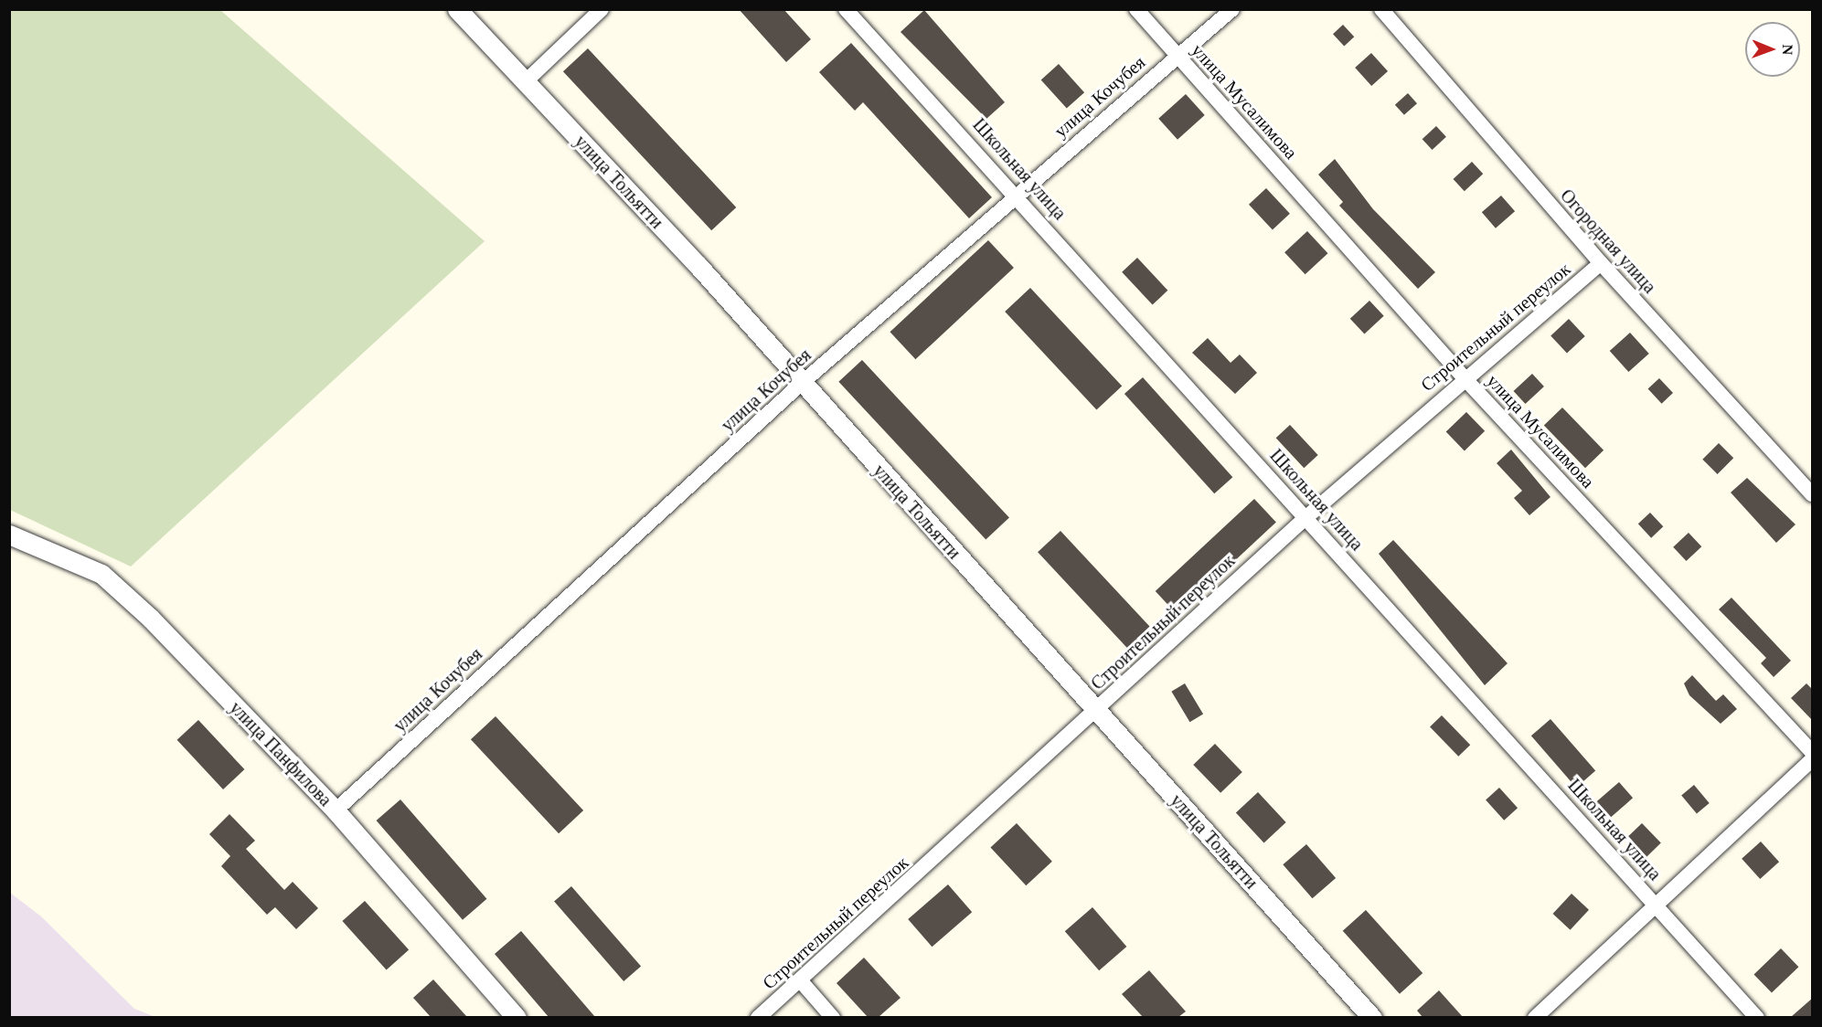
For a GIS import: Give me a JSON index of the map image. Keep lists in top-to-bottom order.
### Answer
{
  "streets": {
    "street": [
      "улица Кочубея",
      "улица Мусалимова",
      "Школьная улица",
      "улица Тольятти",
      "Огородная улица",
      "Строительный переулок",
      "улица Панфилова"
    ]
  },
  "crossings": [
    ["улица Кочубея", "улица Мусалимова"],
    ["улица Кочубея", "Школьная улица"],
    ["улица Кочубея", "улица Тольятти"],
    ["улица Кочубея", "улица Панфилова"],
    ["улица Мусалимова", "Строительный переулок"],
    ["Школьная улица", "Строительный переулок"],
    ["улица Тольятти", "Строительный переулок"],
    ["Огородная улица", "Строительный переулок"]
  ],
  "north": "right"
}
